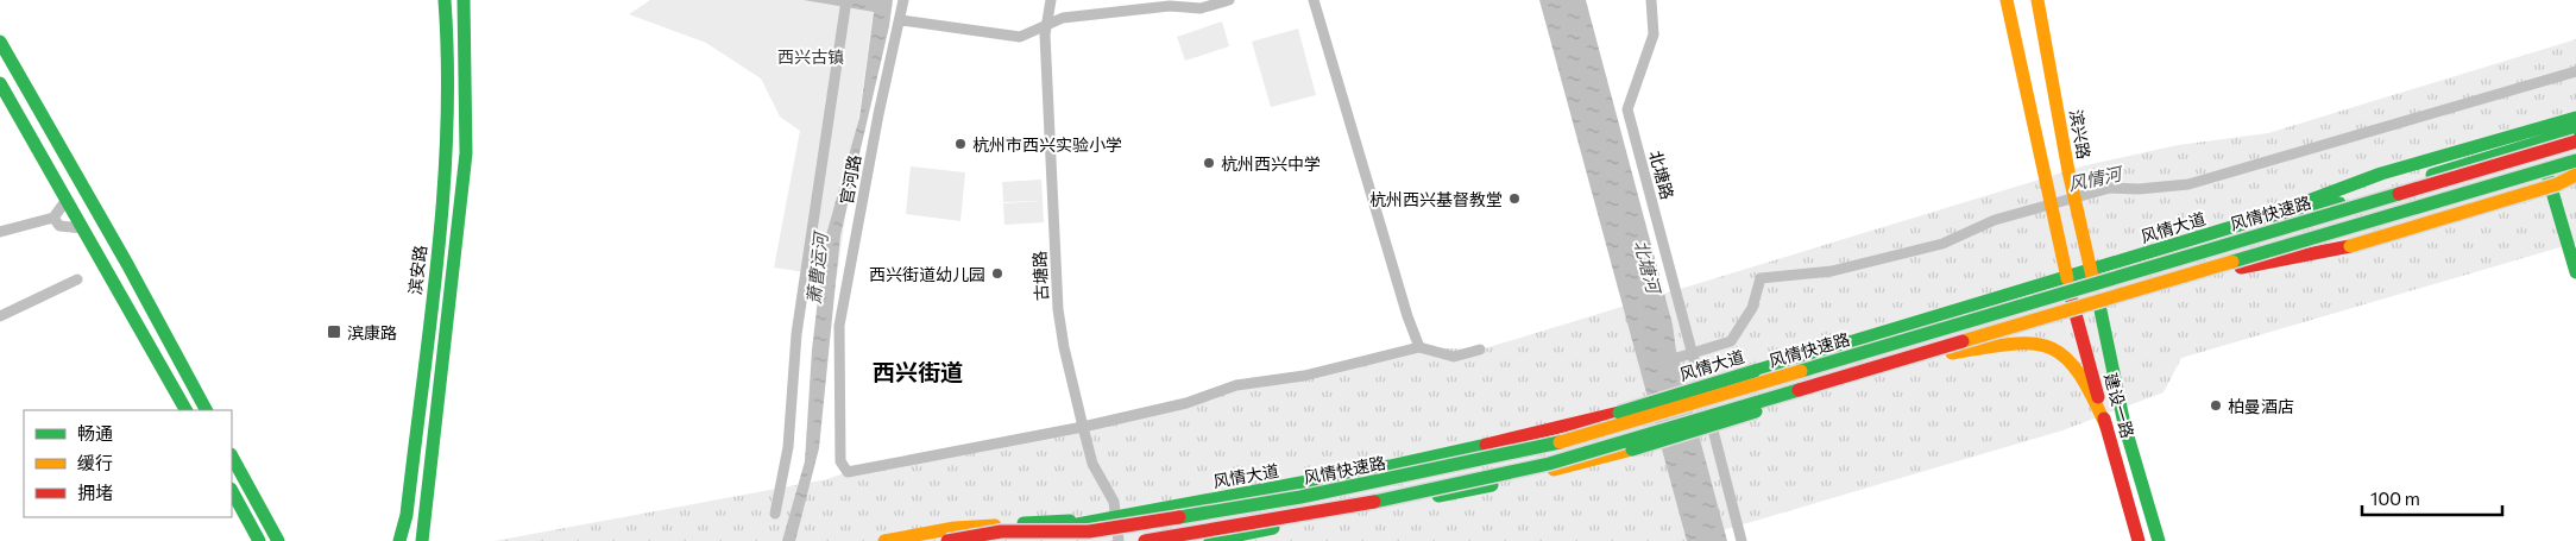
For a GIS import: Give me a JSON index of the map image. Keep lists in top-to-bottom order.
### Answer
{
  "streets": {
    "main road": [
      "滨兴路",
      "风情快速路",
      "风情大道",
      "滨安路",
      "建设一路"
    ],
    "street": ["北塘路", "官河路", "古塘路"]
  },
  "crossings": [
    ["滨兴路", "风情大道"],
    ["滨兴路", "建设一路"],
    ["官河路", "古塘路"],
    ["风情快速路", "风情大道"],
    ["风情大道", "古塘路"],
    ["风情大道", "建设一路"]
  ],
  "districts": ["西兴街道"],
  "water": ["风情河", "北塘河", "萧曹运河"],
  "parks": ["西兴古镇"],
  "places": {
    "other": [
      "杭州市西兴实验小学",
      "杭州西兴中学",
      "杭州西兴基督教堂",
      "西兴街道幼儿园",
      "柏曼酒店"
    ],
    "transit": ["滨康路"]
  },
  "legend": ["畅通", "缓行", "拥堵"],
  "scale_bar": "100 m"
}
